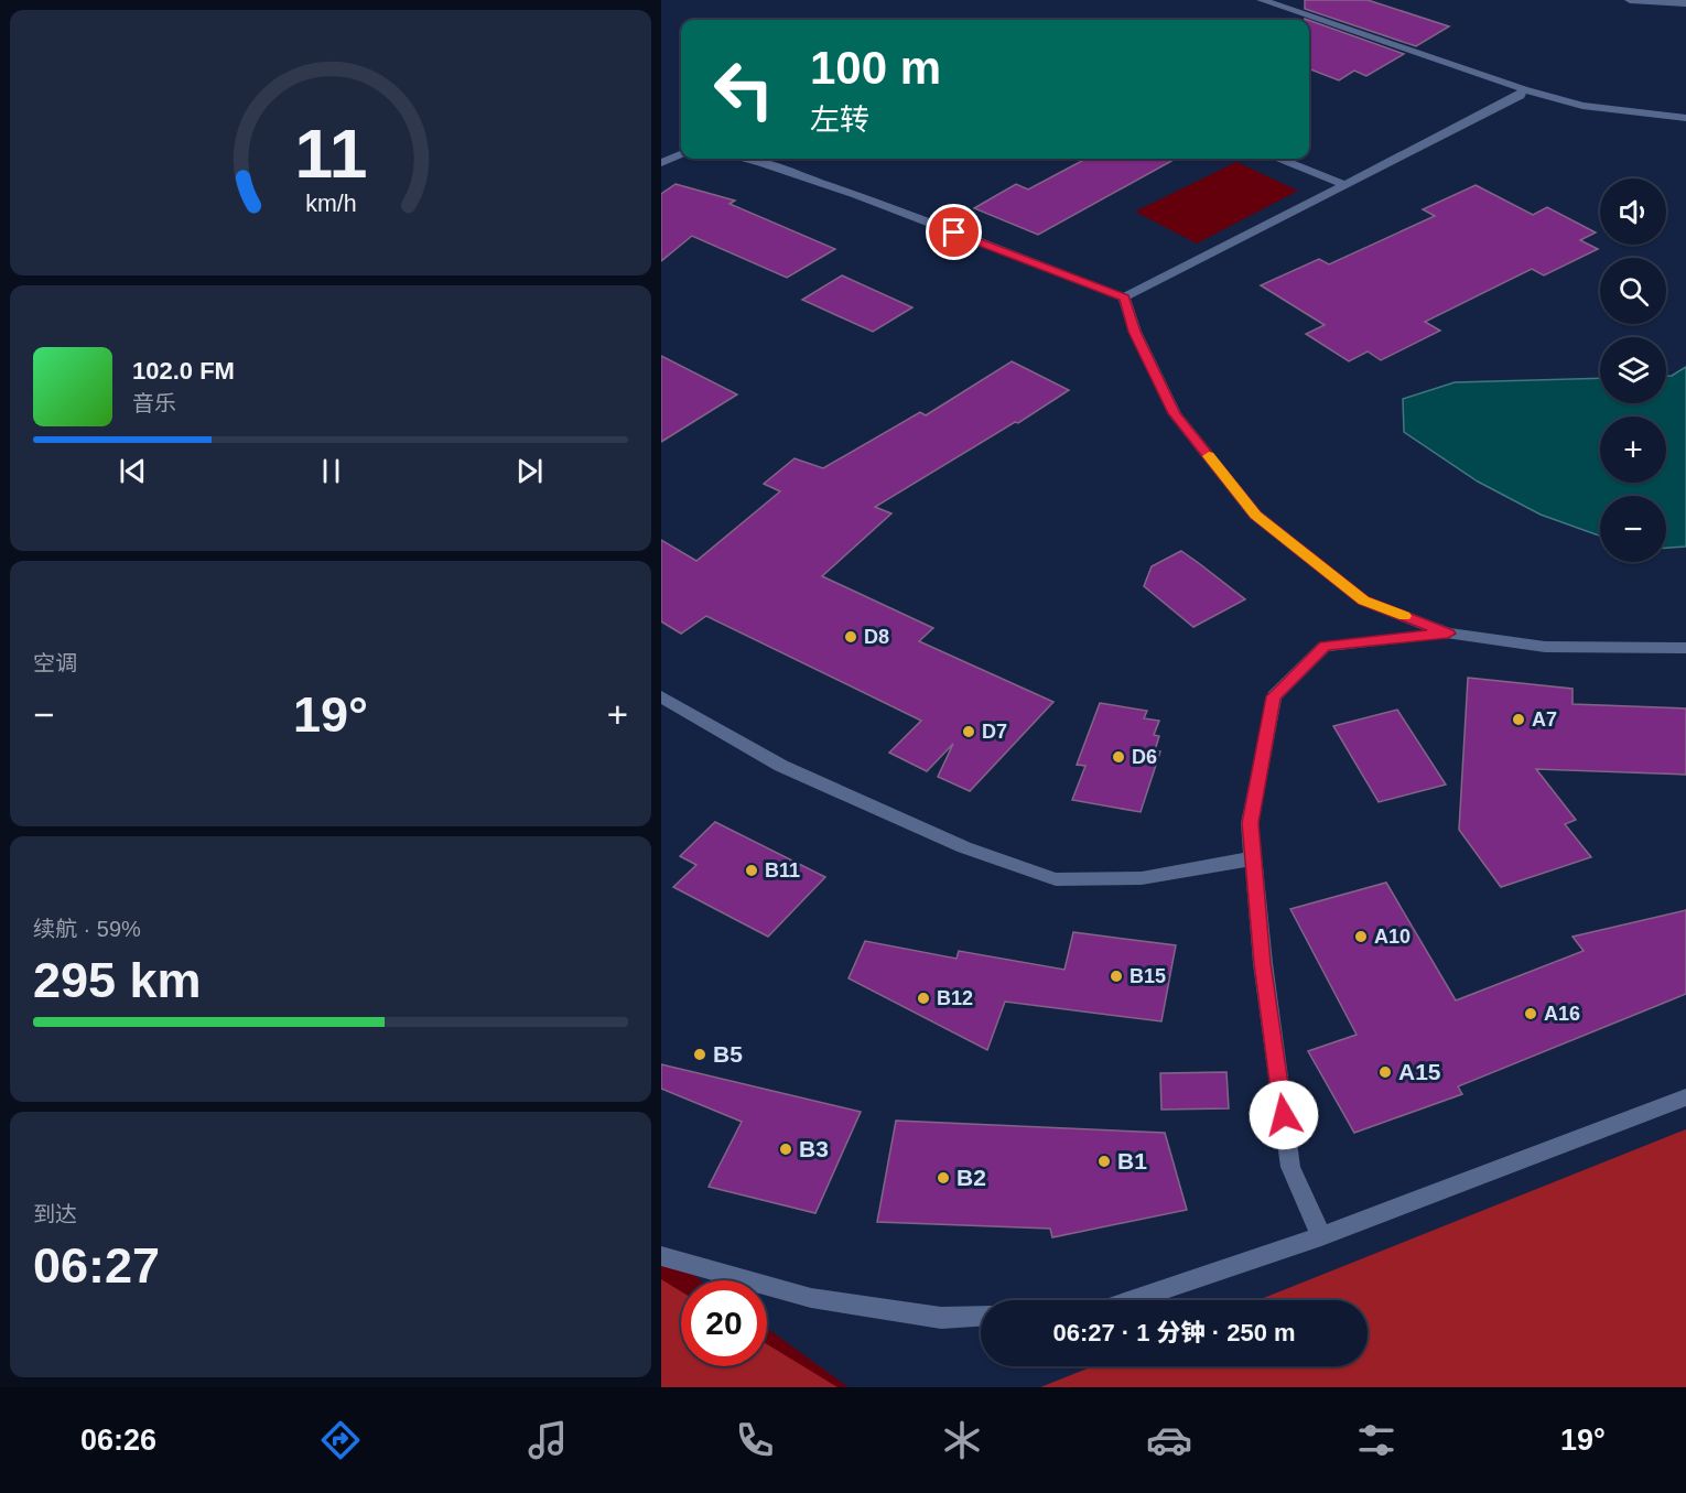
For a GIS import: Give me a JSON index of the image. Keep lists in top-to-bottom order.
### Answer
{
  "places": [
    "D8",
    "A7",
    "D7",
    "D6",
    "B11",
    "A10",
    "B15",
    "B12",
    "A16",
    "B5",
    "A15",
    "B3",
    "B1",
    "B2"
  ],
  "page": {
    "turn": ["100 m", "左转"],
    "map_buttons": ["+", "−"],
    "song": ["102.0 FM", "音乐"],
    "tile": [
      "空调",
      ["续航 · 59%", "295 km"],
      ["到达", "06:27"]
    ],
    "heat": ["−", "19°", "+"],
    "limit": "20",
    "trip": "06:27 · 1 分钟 · 250 m",
    "tabs": ["06:26", "19°"],
    "gauge": ["11", "km/h"]
  }
}
